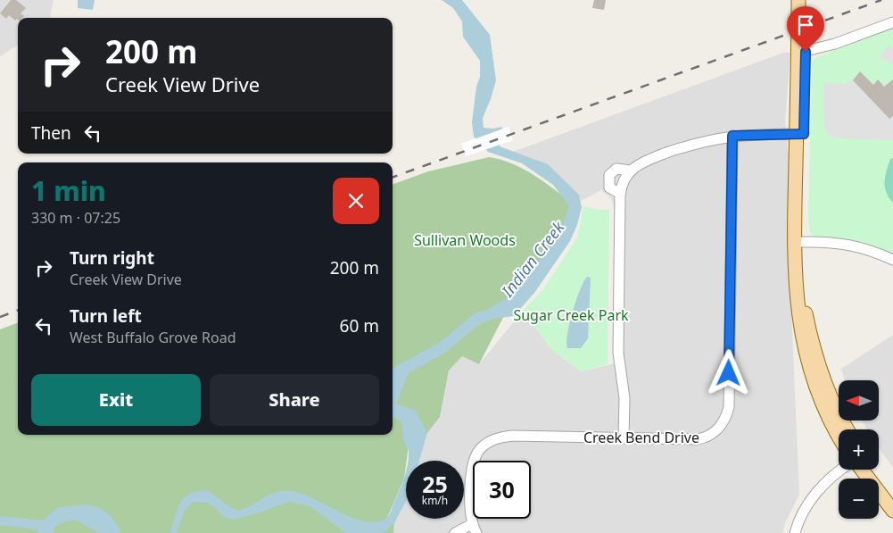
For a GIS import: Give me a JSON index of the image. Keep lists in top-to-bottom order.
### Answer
{
  "streets": {
    "street": ["Creek Bend Drive"]
  },
  "water": ["Indian Creek"],
  "parks": ["Sullivan Woods", "Sugar Creek Park"],
  "north": "left",
  "page": {
    "turn": ["200 m", "Creek View Drive"],
    "then": "Then",
    "heading": ["1 min", "330 m · 07:25"],
    "list": [
      {
        "name": "Turn right",
        "note": "Creek View Drive",
        "value": "200 m"
      },
      {
        "name": "Turn left",
        "note": "West Buffalo Grove Road",
        "value": "60 m"
      }
    ],
    "buttons": ["Exit", "Share"],
    "map_buttons": ["+", "−"],
    "speed": "25 km/h",
    "limit": "30"
  }
}
